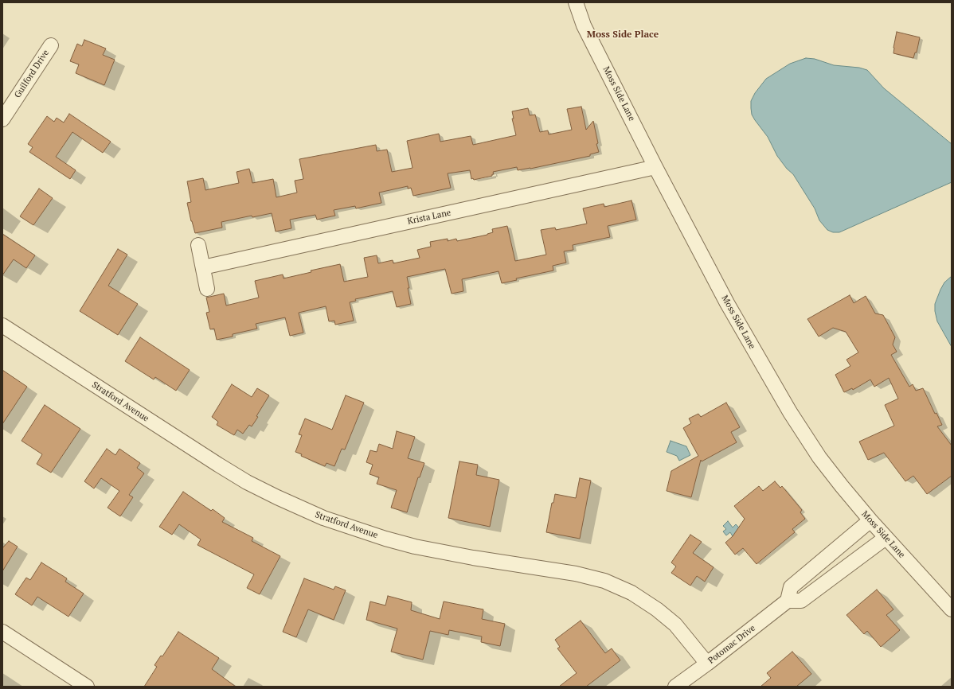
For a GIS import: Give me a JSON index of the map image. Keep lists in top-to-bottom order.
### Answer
{
  "streets": {
    "street": [
      "Guilford Drive",
      "Moss Side Lane",
      "Krista Lane",
      "Stratford Avenue",
      "Potomac Drive"
    ]
  },
  "crossings": [
    ["Moss Side Lane", "Krista Lane"],
    ["Stratford Avenue", "Potomac Drive"]
  ],
  "districts": ["Moss Side Place"]
}
